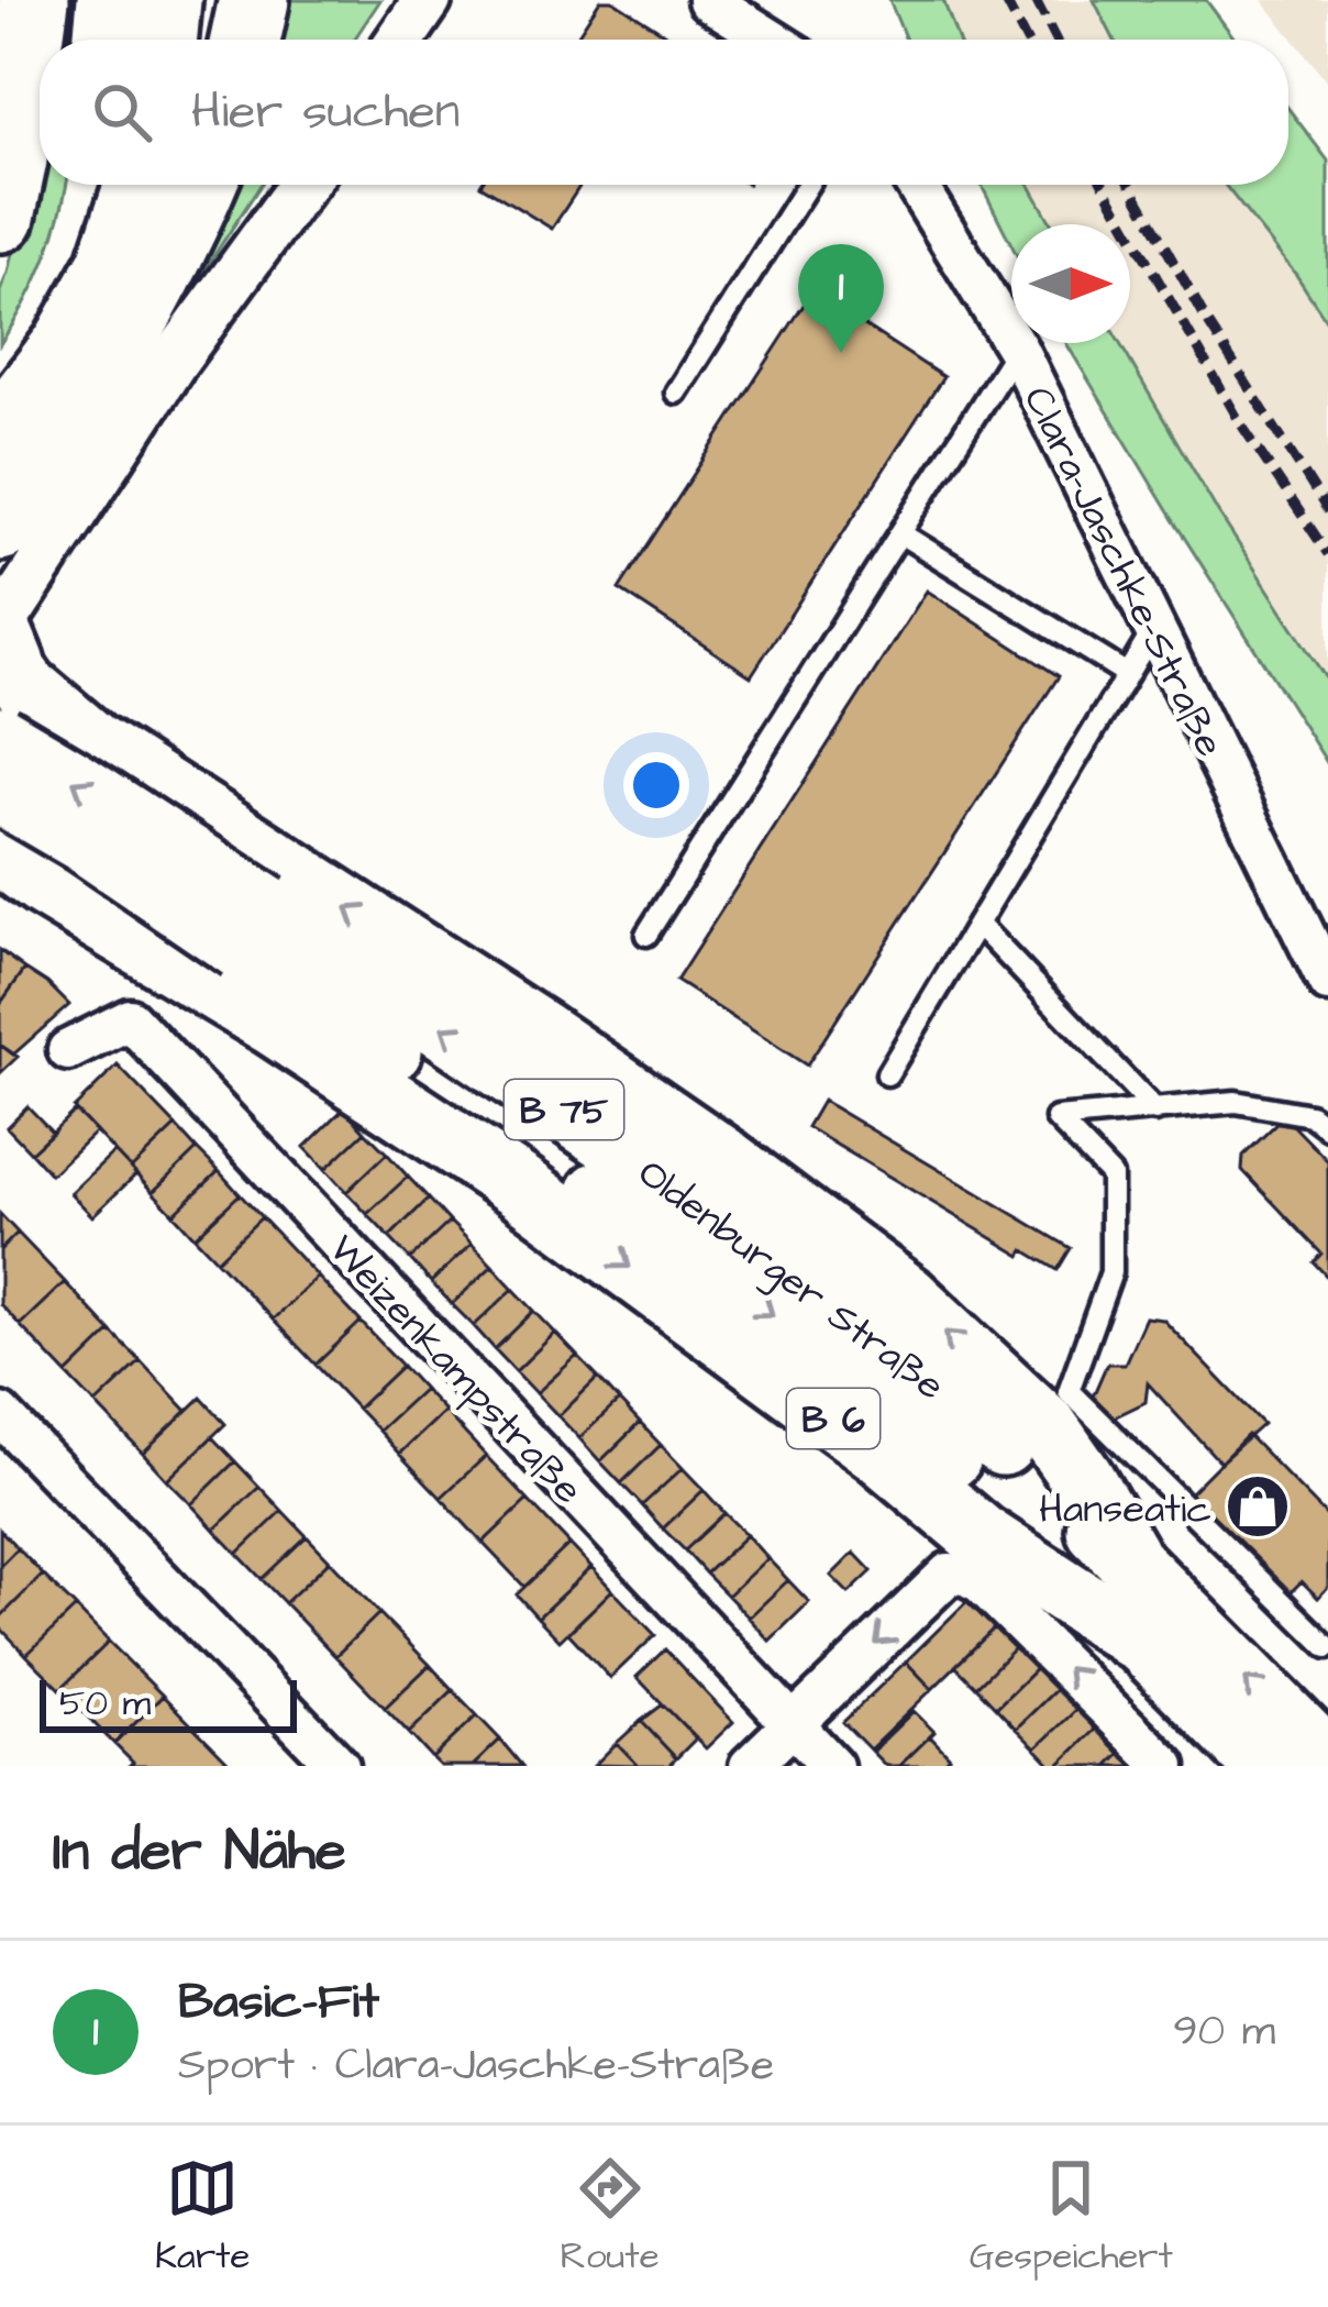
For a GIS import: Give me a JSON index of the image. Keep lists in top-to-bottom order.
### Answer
{
  "streets": {
    "highway": ["B 75", "Oldenburger Straße", "B 6"],
    "street": ["Clara-Jaschke-Straße", "Weizenkampstraße"]
  },
  "crossings": [
    ["Oldenburger Straße", "B 6"]
  ],
  "places": {
    "shop": ["Hanseatic"]
  },
  "scale_bar": "50 m",
  "north": "right",
  "page": {
    "search": "Hier suchen",
    "pins": "1",
    "scale": "50 m",
    "heading": "In der Nähe",
    "list": [
      {
        "mark": "1",
        "name": "Basic-Fit",
        "note": "Sport · Clara-Jaschke-Straße",
        "value": "90 m"
      }
    ],
    "nav": ["Karte", "Route", "Gespeichert"]
  }
}
